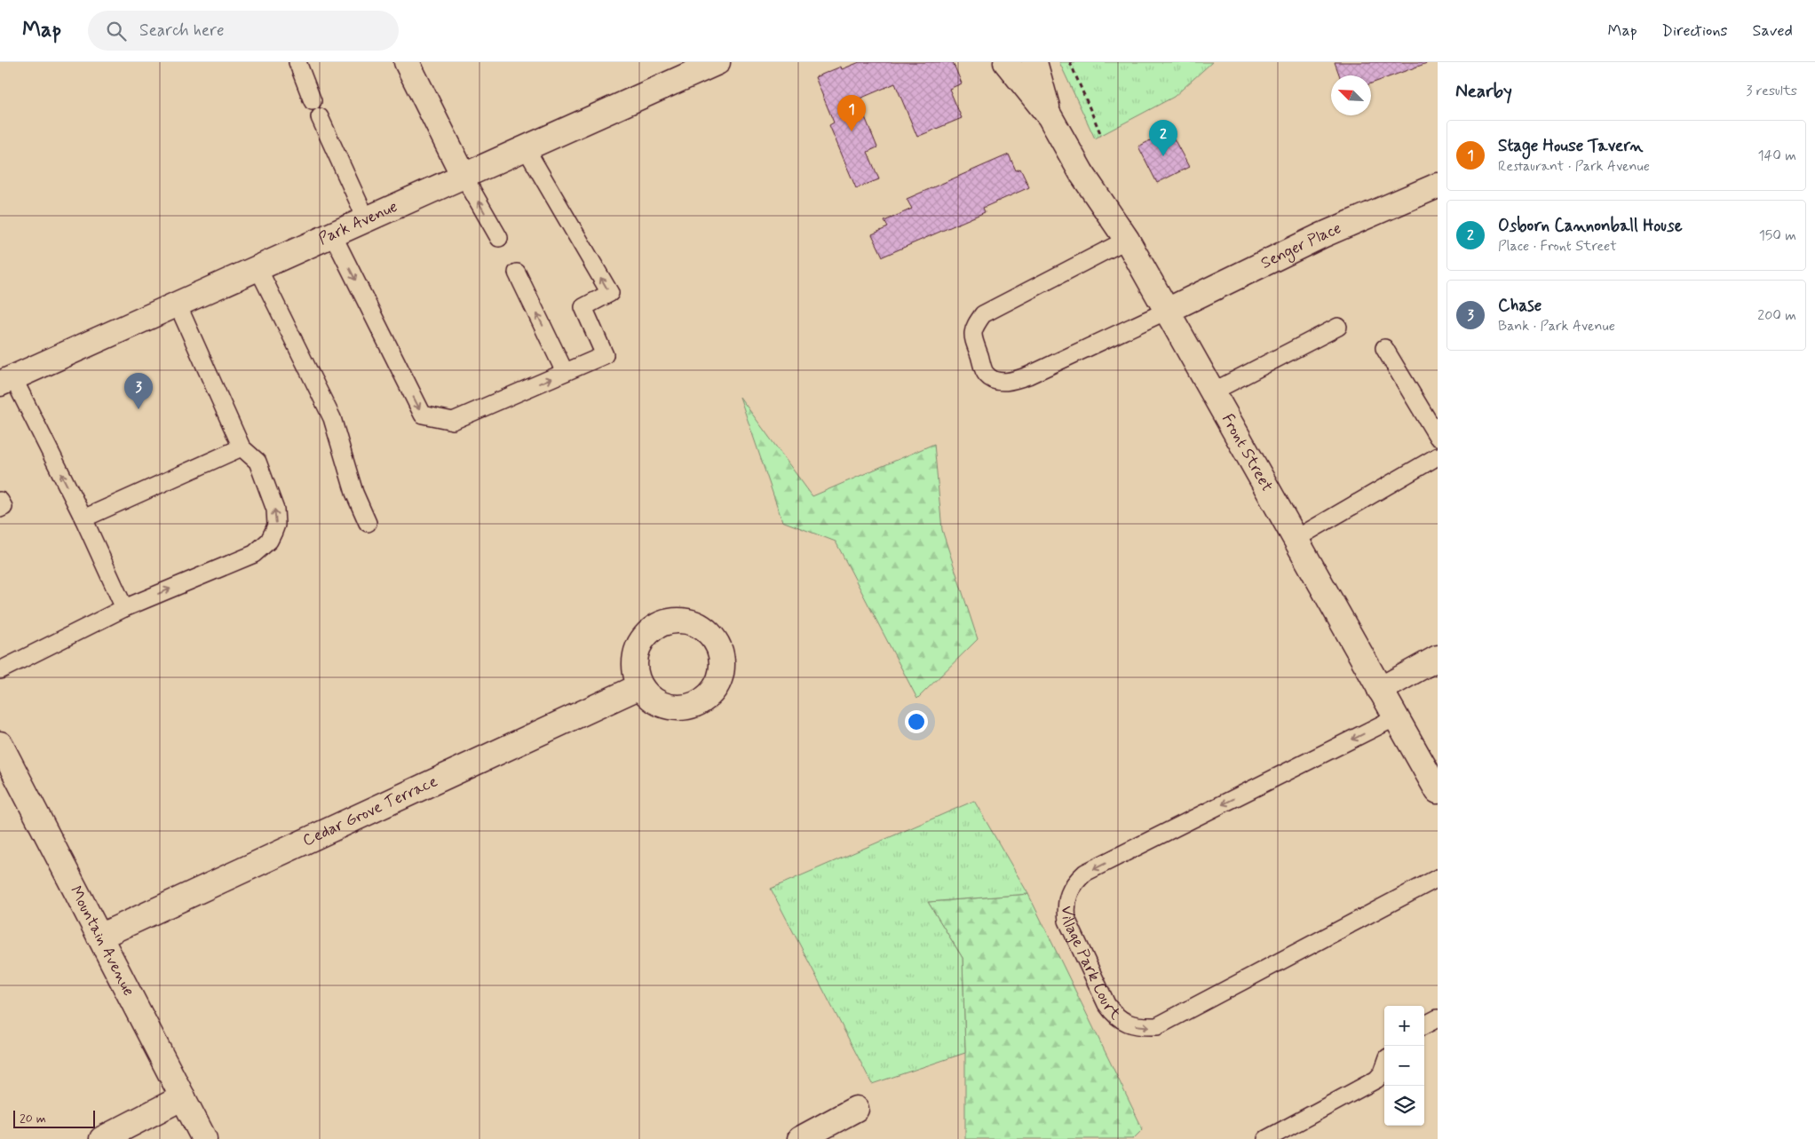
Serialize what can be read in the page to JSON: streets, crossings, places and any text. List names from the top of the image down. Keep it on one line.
{"streets":{"street":["Park Avenue","Senger Place","Front Street","Cedar Grove Terrace","Mountain Avenue"],"lane":["Village Park Court"]},"crossings":[["Senger Place","Front Street"],["Front Street","Village Park Court"],["Cedar Grove Terrace","Mountain Avenue"]],"scale_bar":"20 m","north":"top left","page":{"header":"Map","search":"Search here","nav":["Map","Directions","Saved"],"heading":["Nearby","3 results"],"pins":["1","2","3"],"list":[{"mark":"1","name":"Stage House Tavern","note":"Restaurant · Park Avenue","value":"140 m"},{"mark":"2","name":"Osborn Cannonball House","note":"Place · Front Street","value":"150 m"},{"mark":"3","name":"Chase","note":"Bank · Park Avenue","value":"200 m"}],"map_buttons":["+","−"],"scale":"20 m"}}
